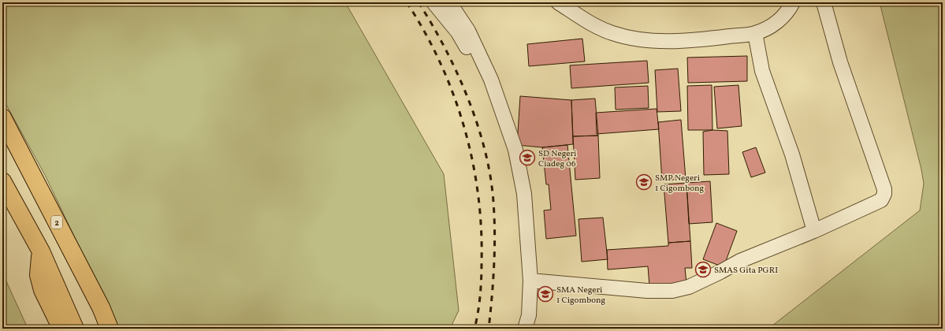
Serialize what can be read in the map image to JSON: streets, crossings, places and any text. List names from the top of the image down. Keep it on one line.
{"streets":{"highway":["2"]},"places":{"school or university":["SD Negeri Ciadeg 06","SMP Negeri 1 Cigombong","SMAS Gita PGRI","SMA Negeri 1 Cigombong"]}}
